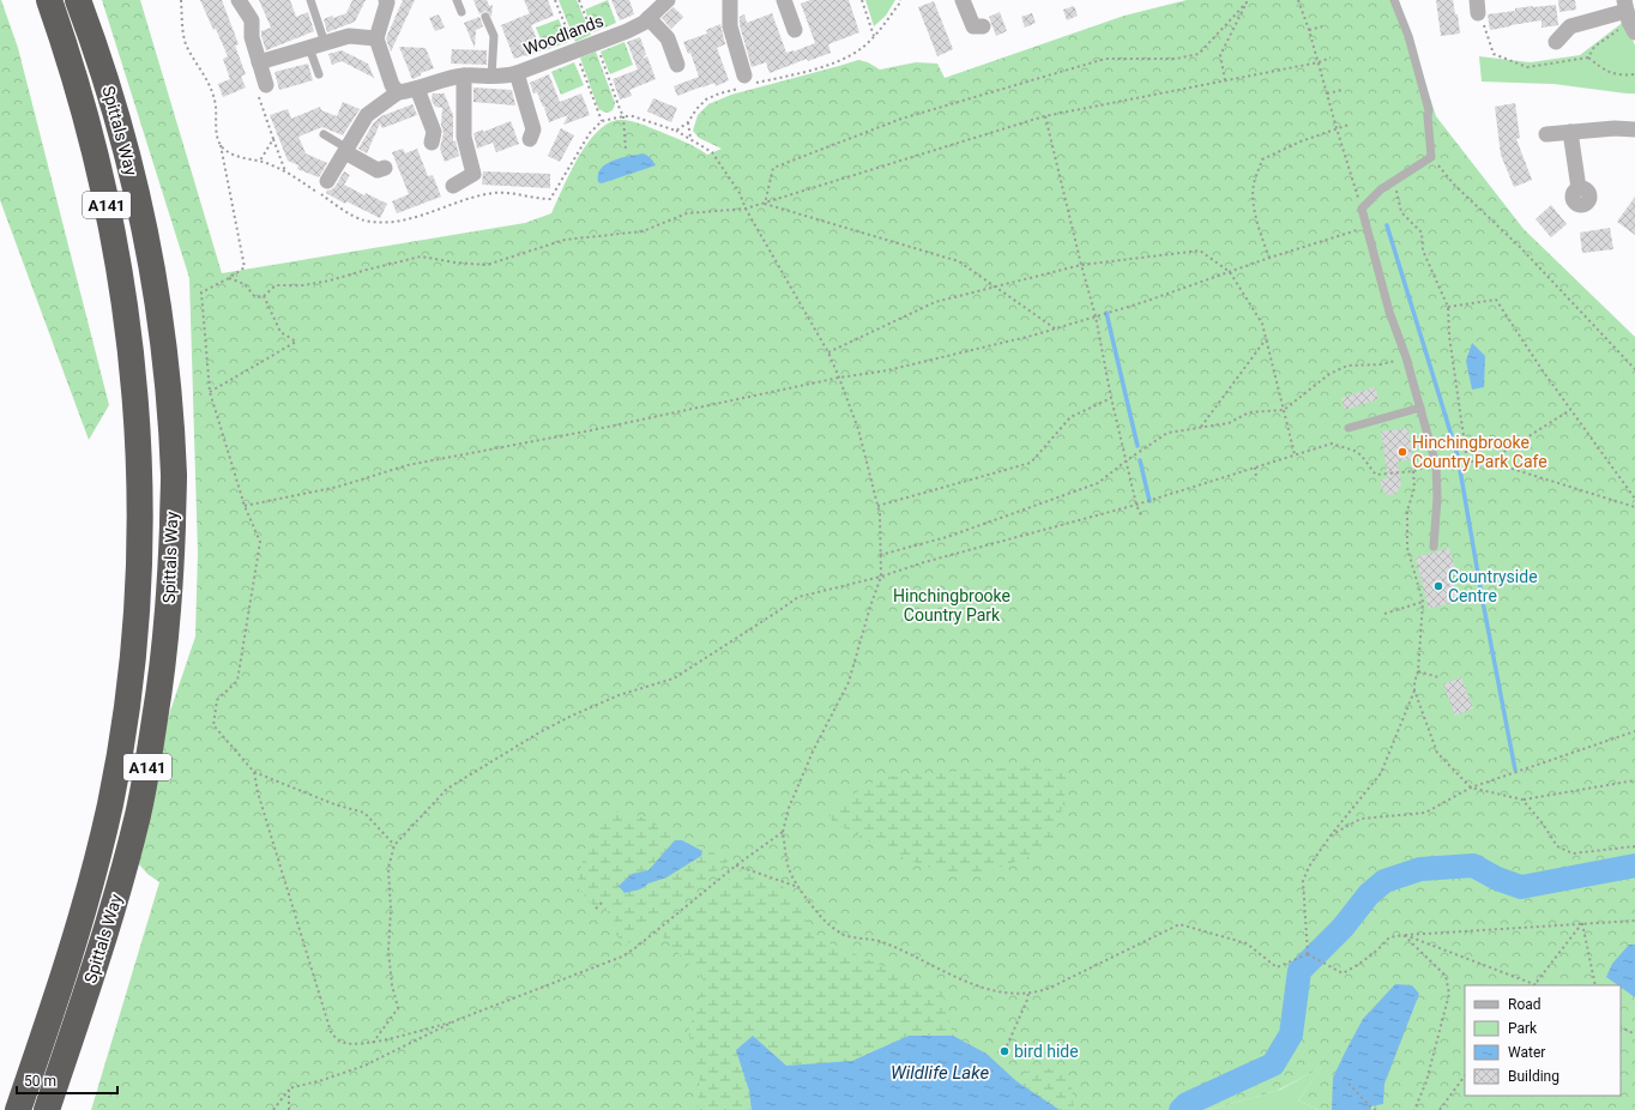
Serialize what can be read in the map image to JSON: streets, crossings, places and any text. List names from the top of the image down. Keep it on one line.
{"streets":{"highway":["Spittals Way","A141"],"street":["Woodlands"]},"water":["Wildlife Lake"],"parks":["Hinchingbrooke Country Park"],"places":["Hinchingbrooke Country Park Cafe","Countryside Centre","bird hide"],"legend":["Road","Park","Water","Building"],"scale_bar":"50 m"}
